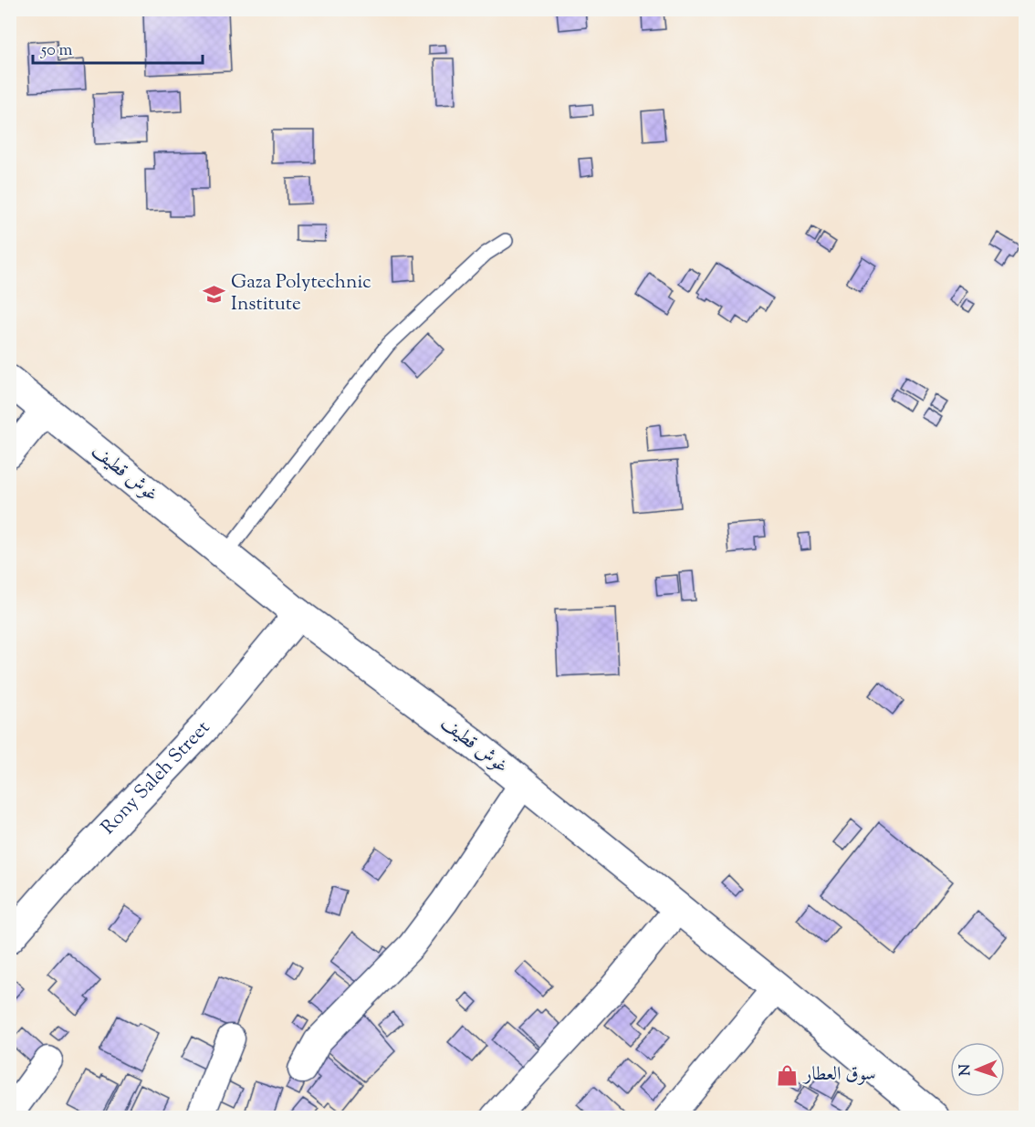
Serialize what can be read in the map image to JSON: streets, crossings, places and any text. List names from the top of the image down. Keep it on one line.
{"streets":{"main road":["غوش قطيف","Rony Saleh Street"]},"crossings":[["غوش قطيف","Rony Saleh Street"]],"places":{"school or university":["Gaza Polytechnic Institute"],"shop":["سوق العطار"]},"scale_bar":"50 m","north":"left"}
